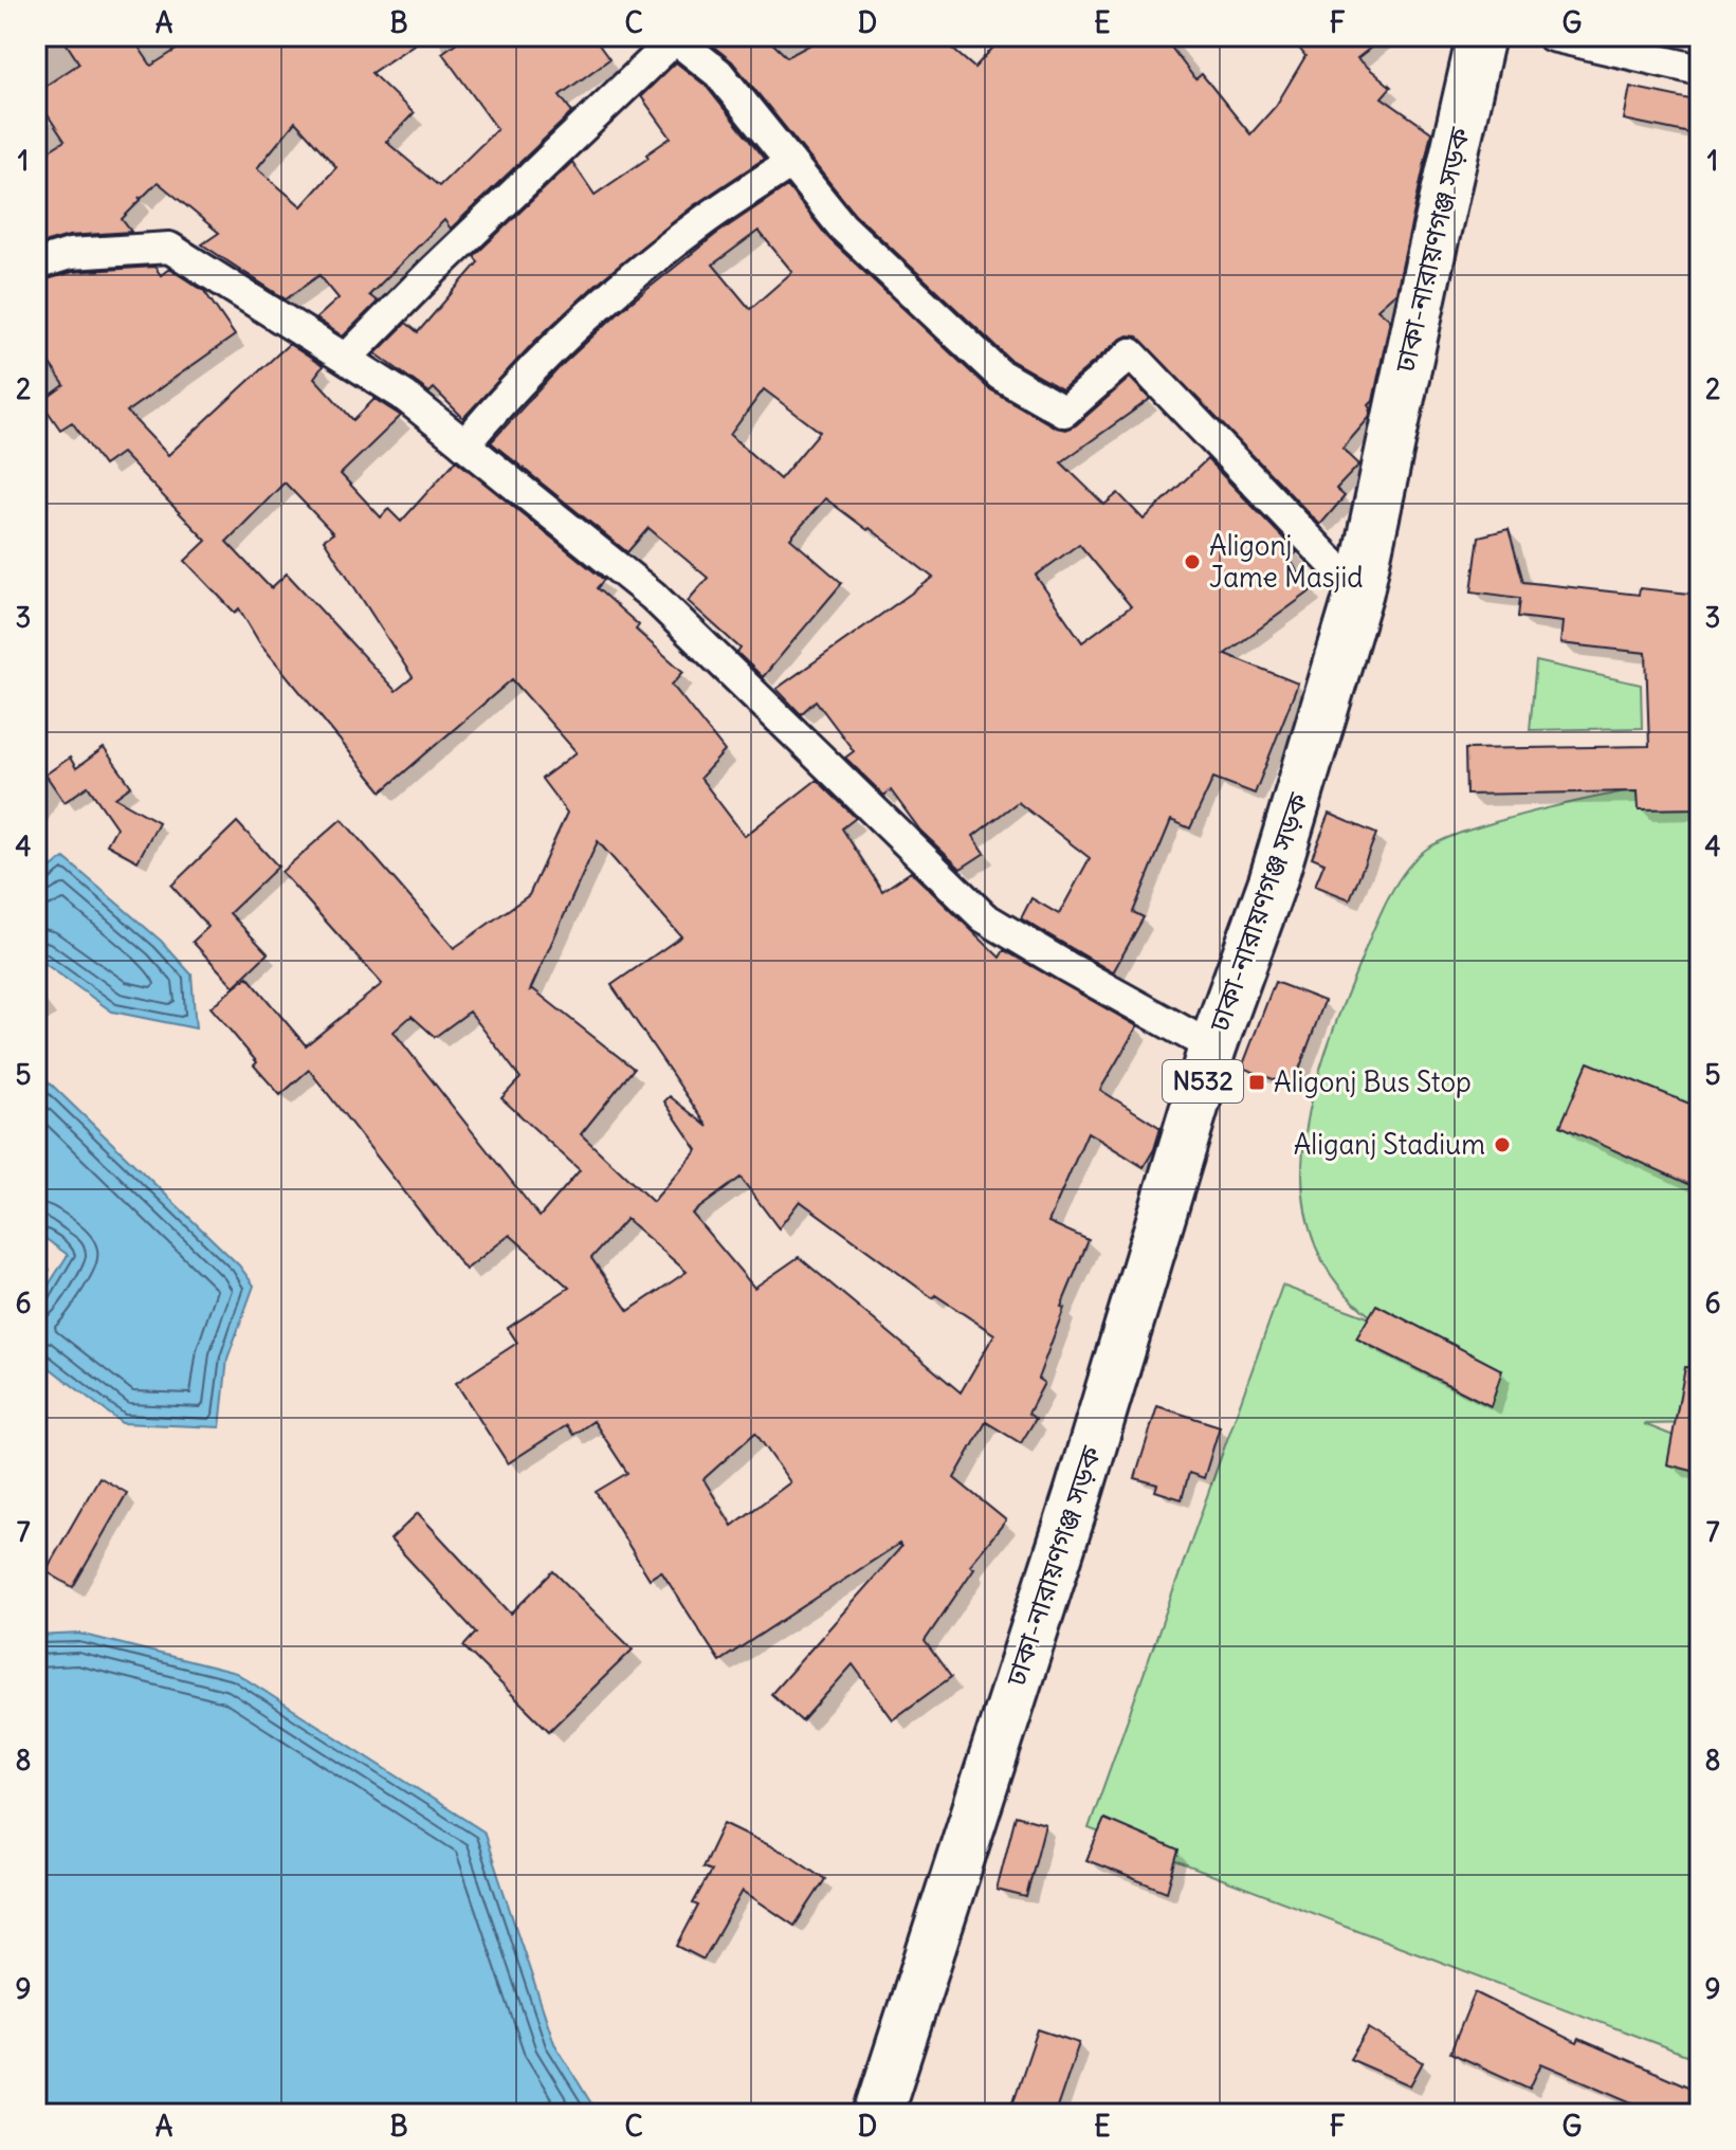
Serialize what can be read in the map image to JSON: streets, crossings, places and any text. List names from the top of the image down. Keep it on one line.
{"streets":{"highway":["ঢাকা-নারায়ণগঞ্জ সড়ক","N532"]},"places":{"other":["Aligonj Jame Masjid","Aliganj Stadium"],"transit":["Aligonj Bus Stop"]},"grid":{"columns":["A","B","C","D","E","F","G"],"rows":["1","2","3","4","5","6","7","8","9"]}}
